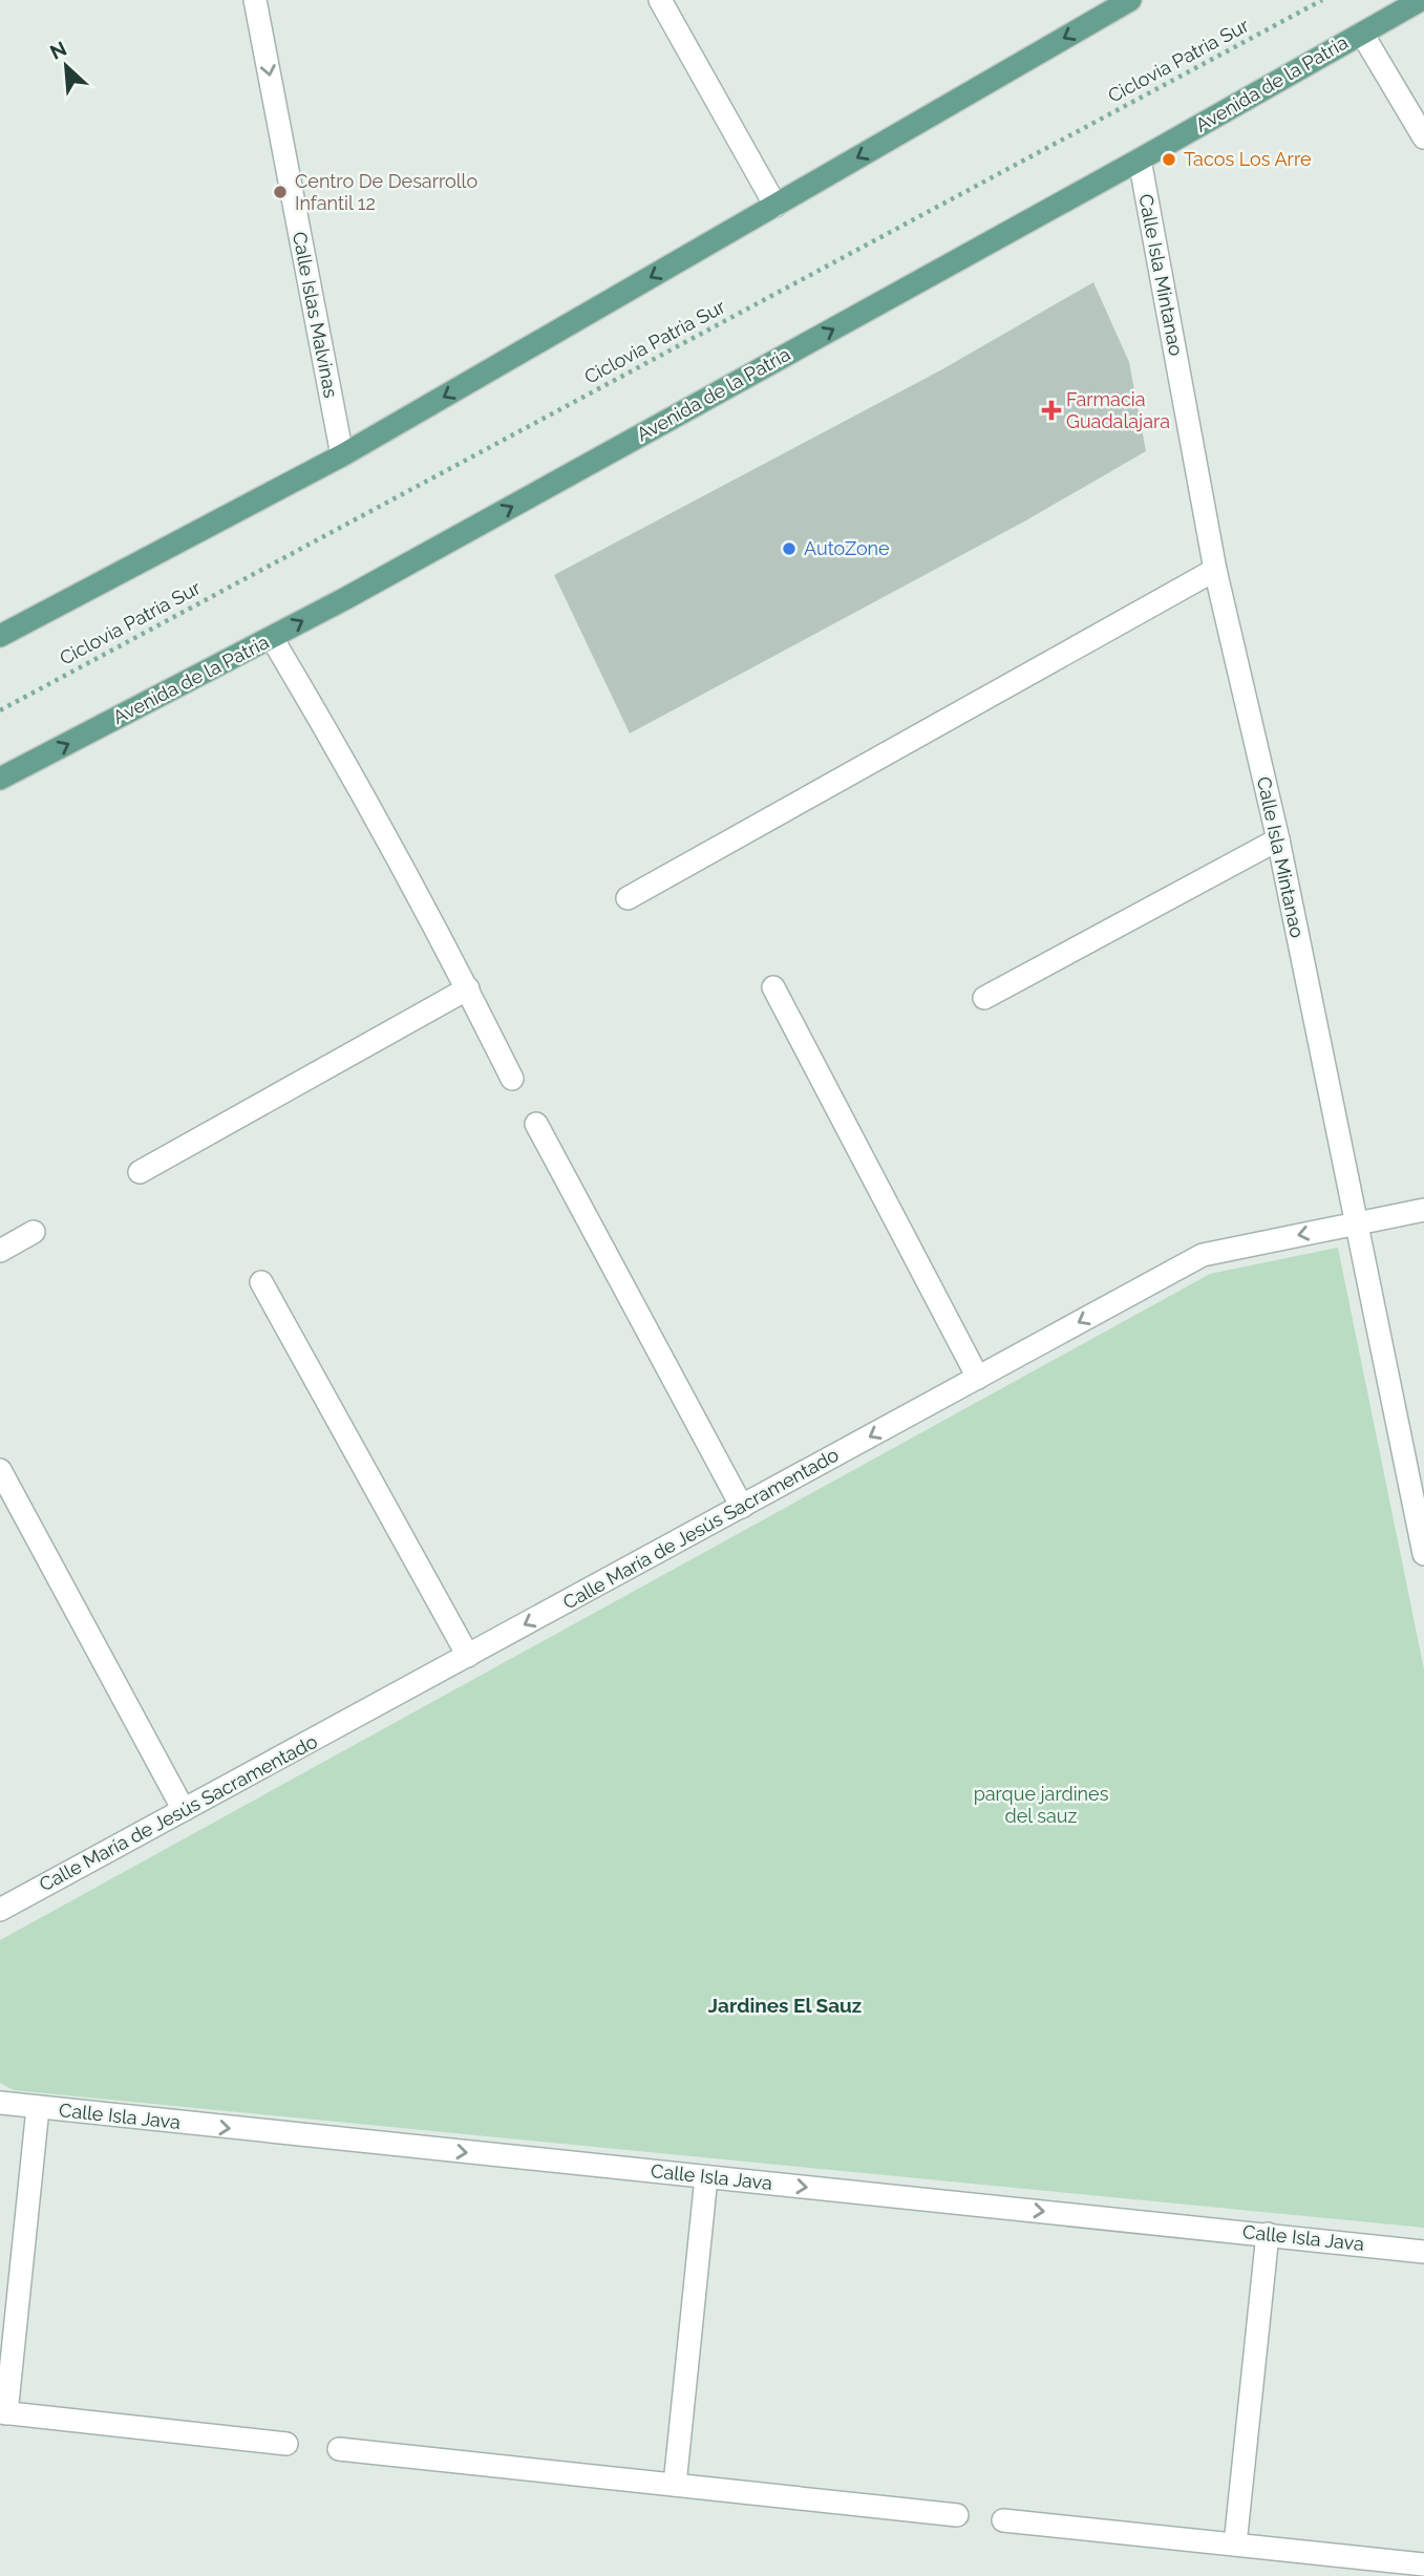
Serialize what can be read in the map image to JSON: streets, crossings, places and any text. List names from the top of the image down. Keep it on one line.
{"streets":{"main road":["Avenida de la Patria"],"street":["Calle Isla Mintanao","Calle Islas Malvinas","Calle María de Jesús Sacramentado","Calle Isla Java"],"path":["Ciclovia Patria Sur"]},"crossings":[["Avenida de la Patria","Calle Isla Mintanao"],["Calle Isla Mintanao","Calle María de Jesús Sacramentado"]],"one_way":["Calle Islas Malvinas","Calle María de Jesús Sacramentado","Calle Isla Java"],"districts":["Jardines El Sauz"],"parks":["parque jardines del sauz"],"places":{"other":["Tacos Los Arre","Centro De Desarrollo Infantil 12","AutoZone"],"health":["Farmacia Guadalajara"]},"north":"top left"}
